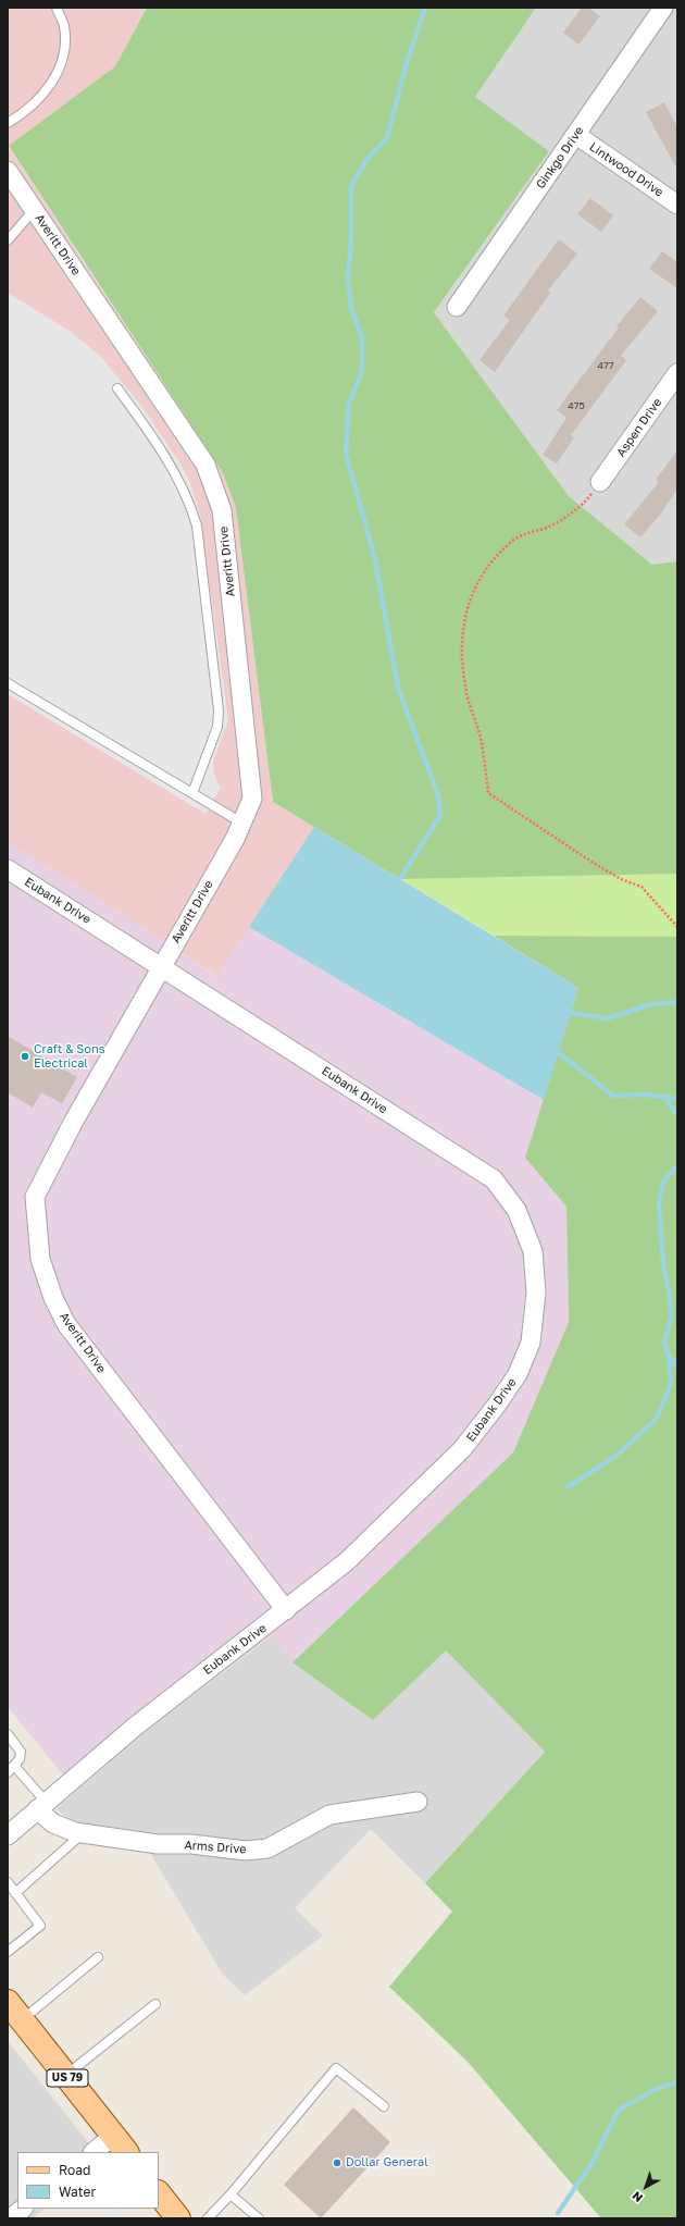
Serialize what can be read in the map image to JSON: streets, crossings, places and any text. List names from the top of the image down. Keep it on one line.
{"streets":{"main road":["US 79"],"street":["Ginkgo Drive","Lintwood Drive","Averitt Drive","Aspen Drive","Eubank Drive","Arms Drive"]},"crossings":[["Ginkgo Drive","Lintwood Drive"],["Averitt Drive","Eubank Drive"],["Eubank Drive","Arms Drive"]],"places":["Craft & Sons Electrical","Dollar General"],"house_numbers":["477","475"],"legend":["Road","Water"],"north":"bottom left"}
